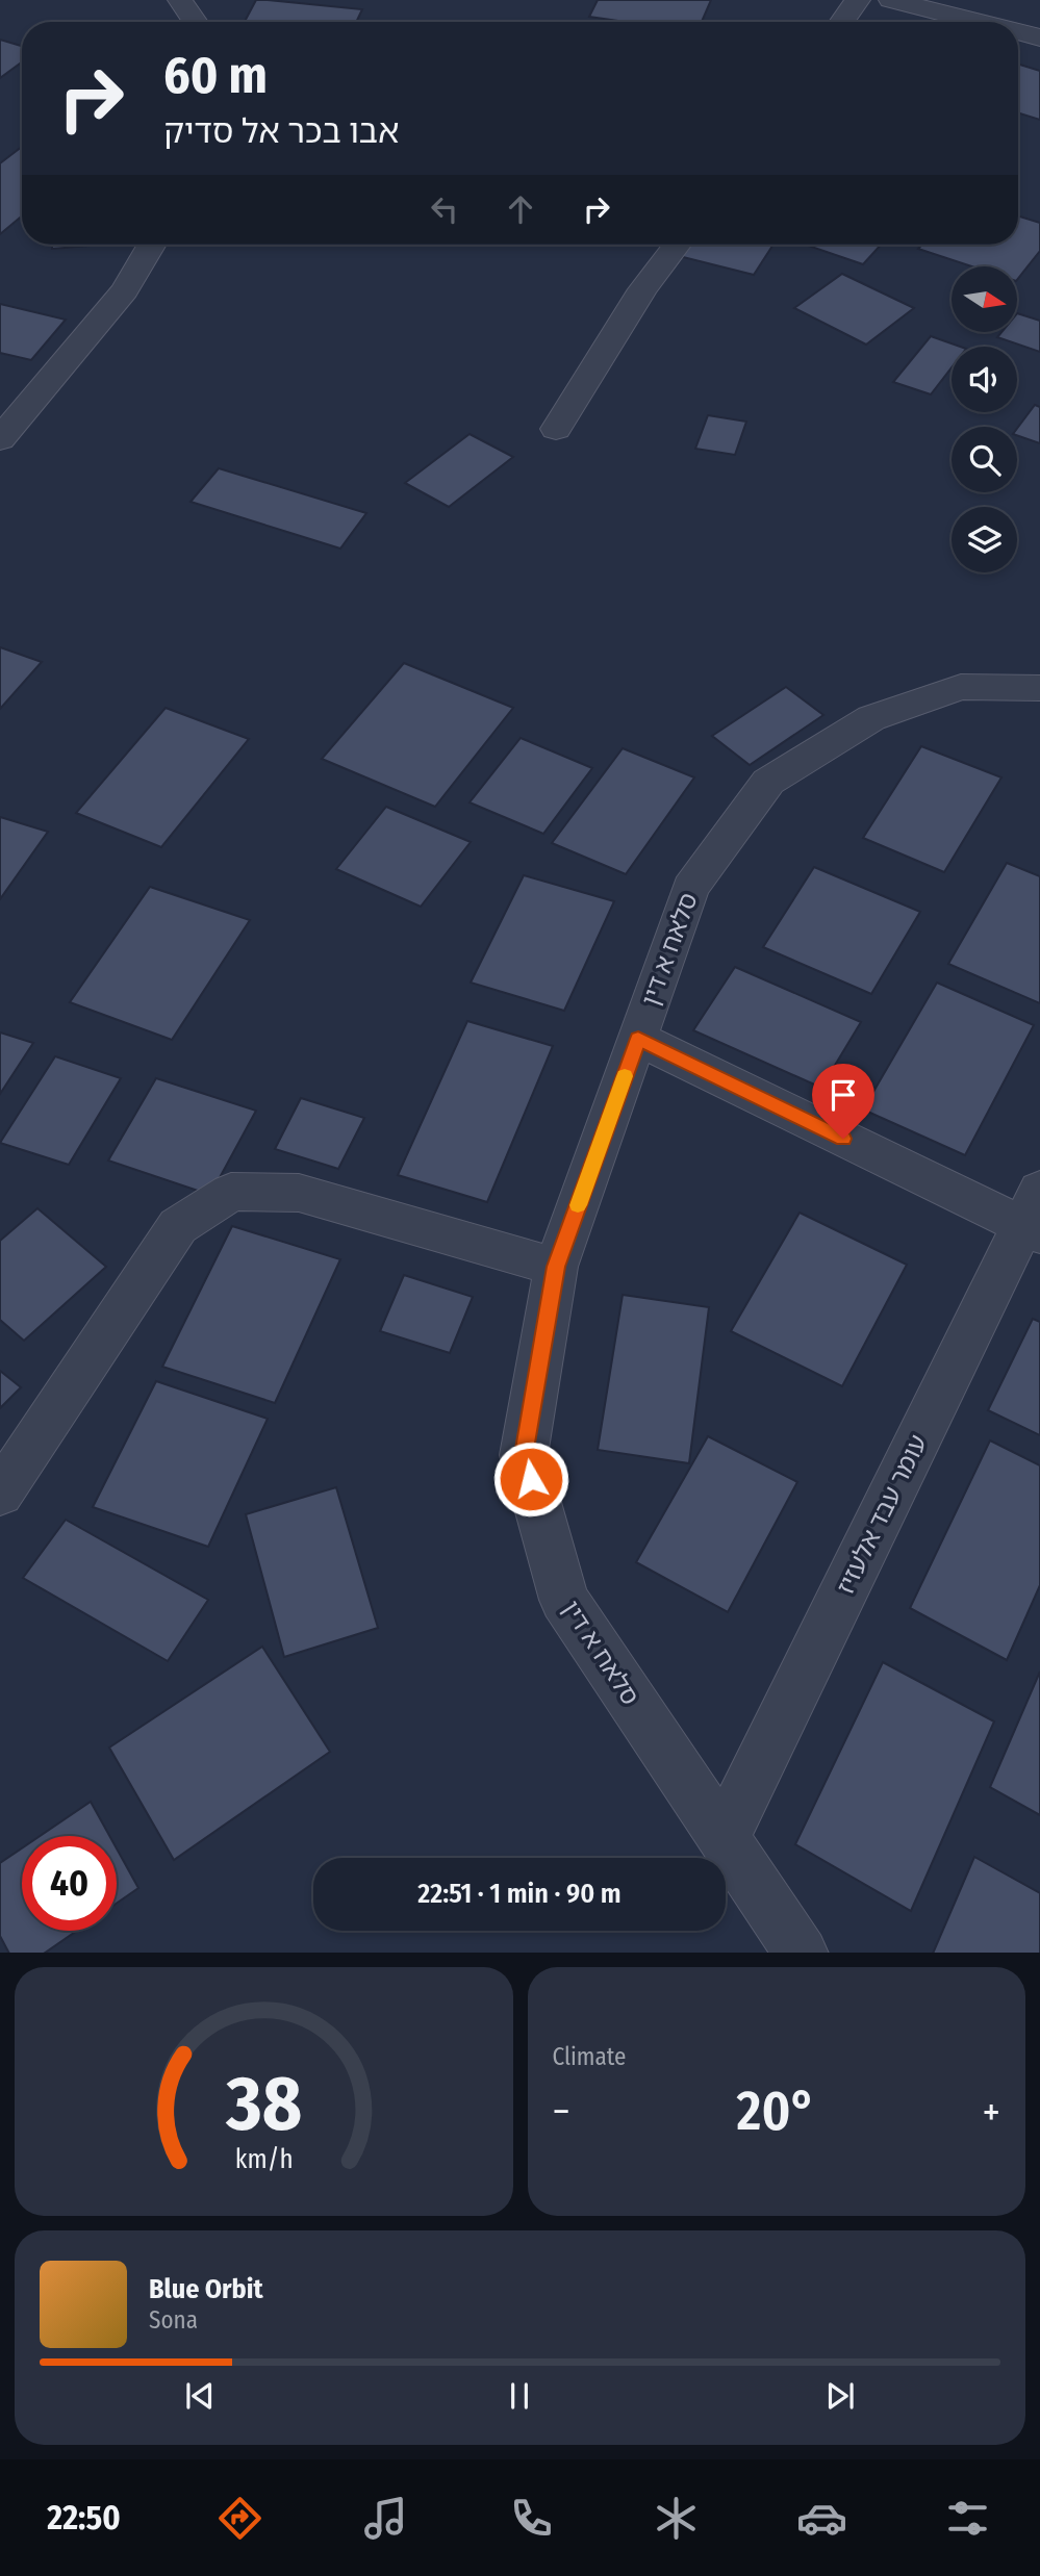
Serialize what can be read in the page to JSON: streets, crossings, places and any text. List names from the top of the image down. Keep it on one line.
{"streets":{"street":["סלאח א דין","עומר עבד אלעזיז"]},"crossings":[["סלאח א דין","עומר עבד אלעזיז"]],"north":"right","page":{"turn":["60 m","אבו בכר אל סדיק"],"limit":"40","trip":"22:51 · 1 min · 90 m","tile":"Climate","heat":["−","20°","+"],"song":["Blue Orbit","Sona"],"tabs":"22:50","gauge":["38","km/h"]}}
